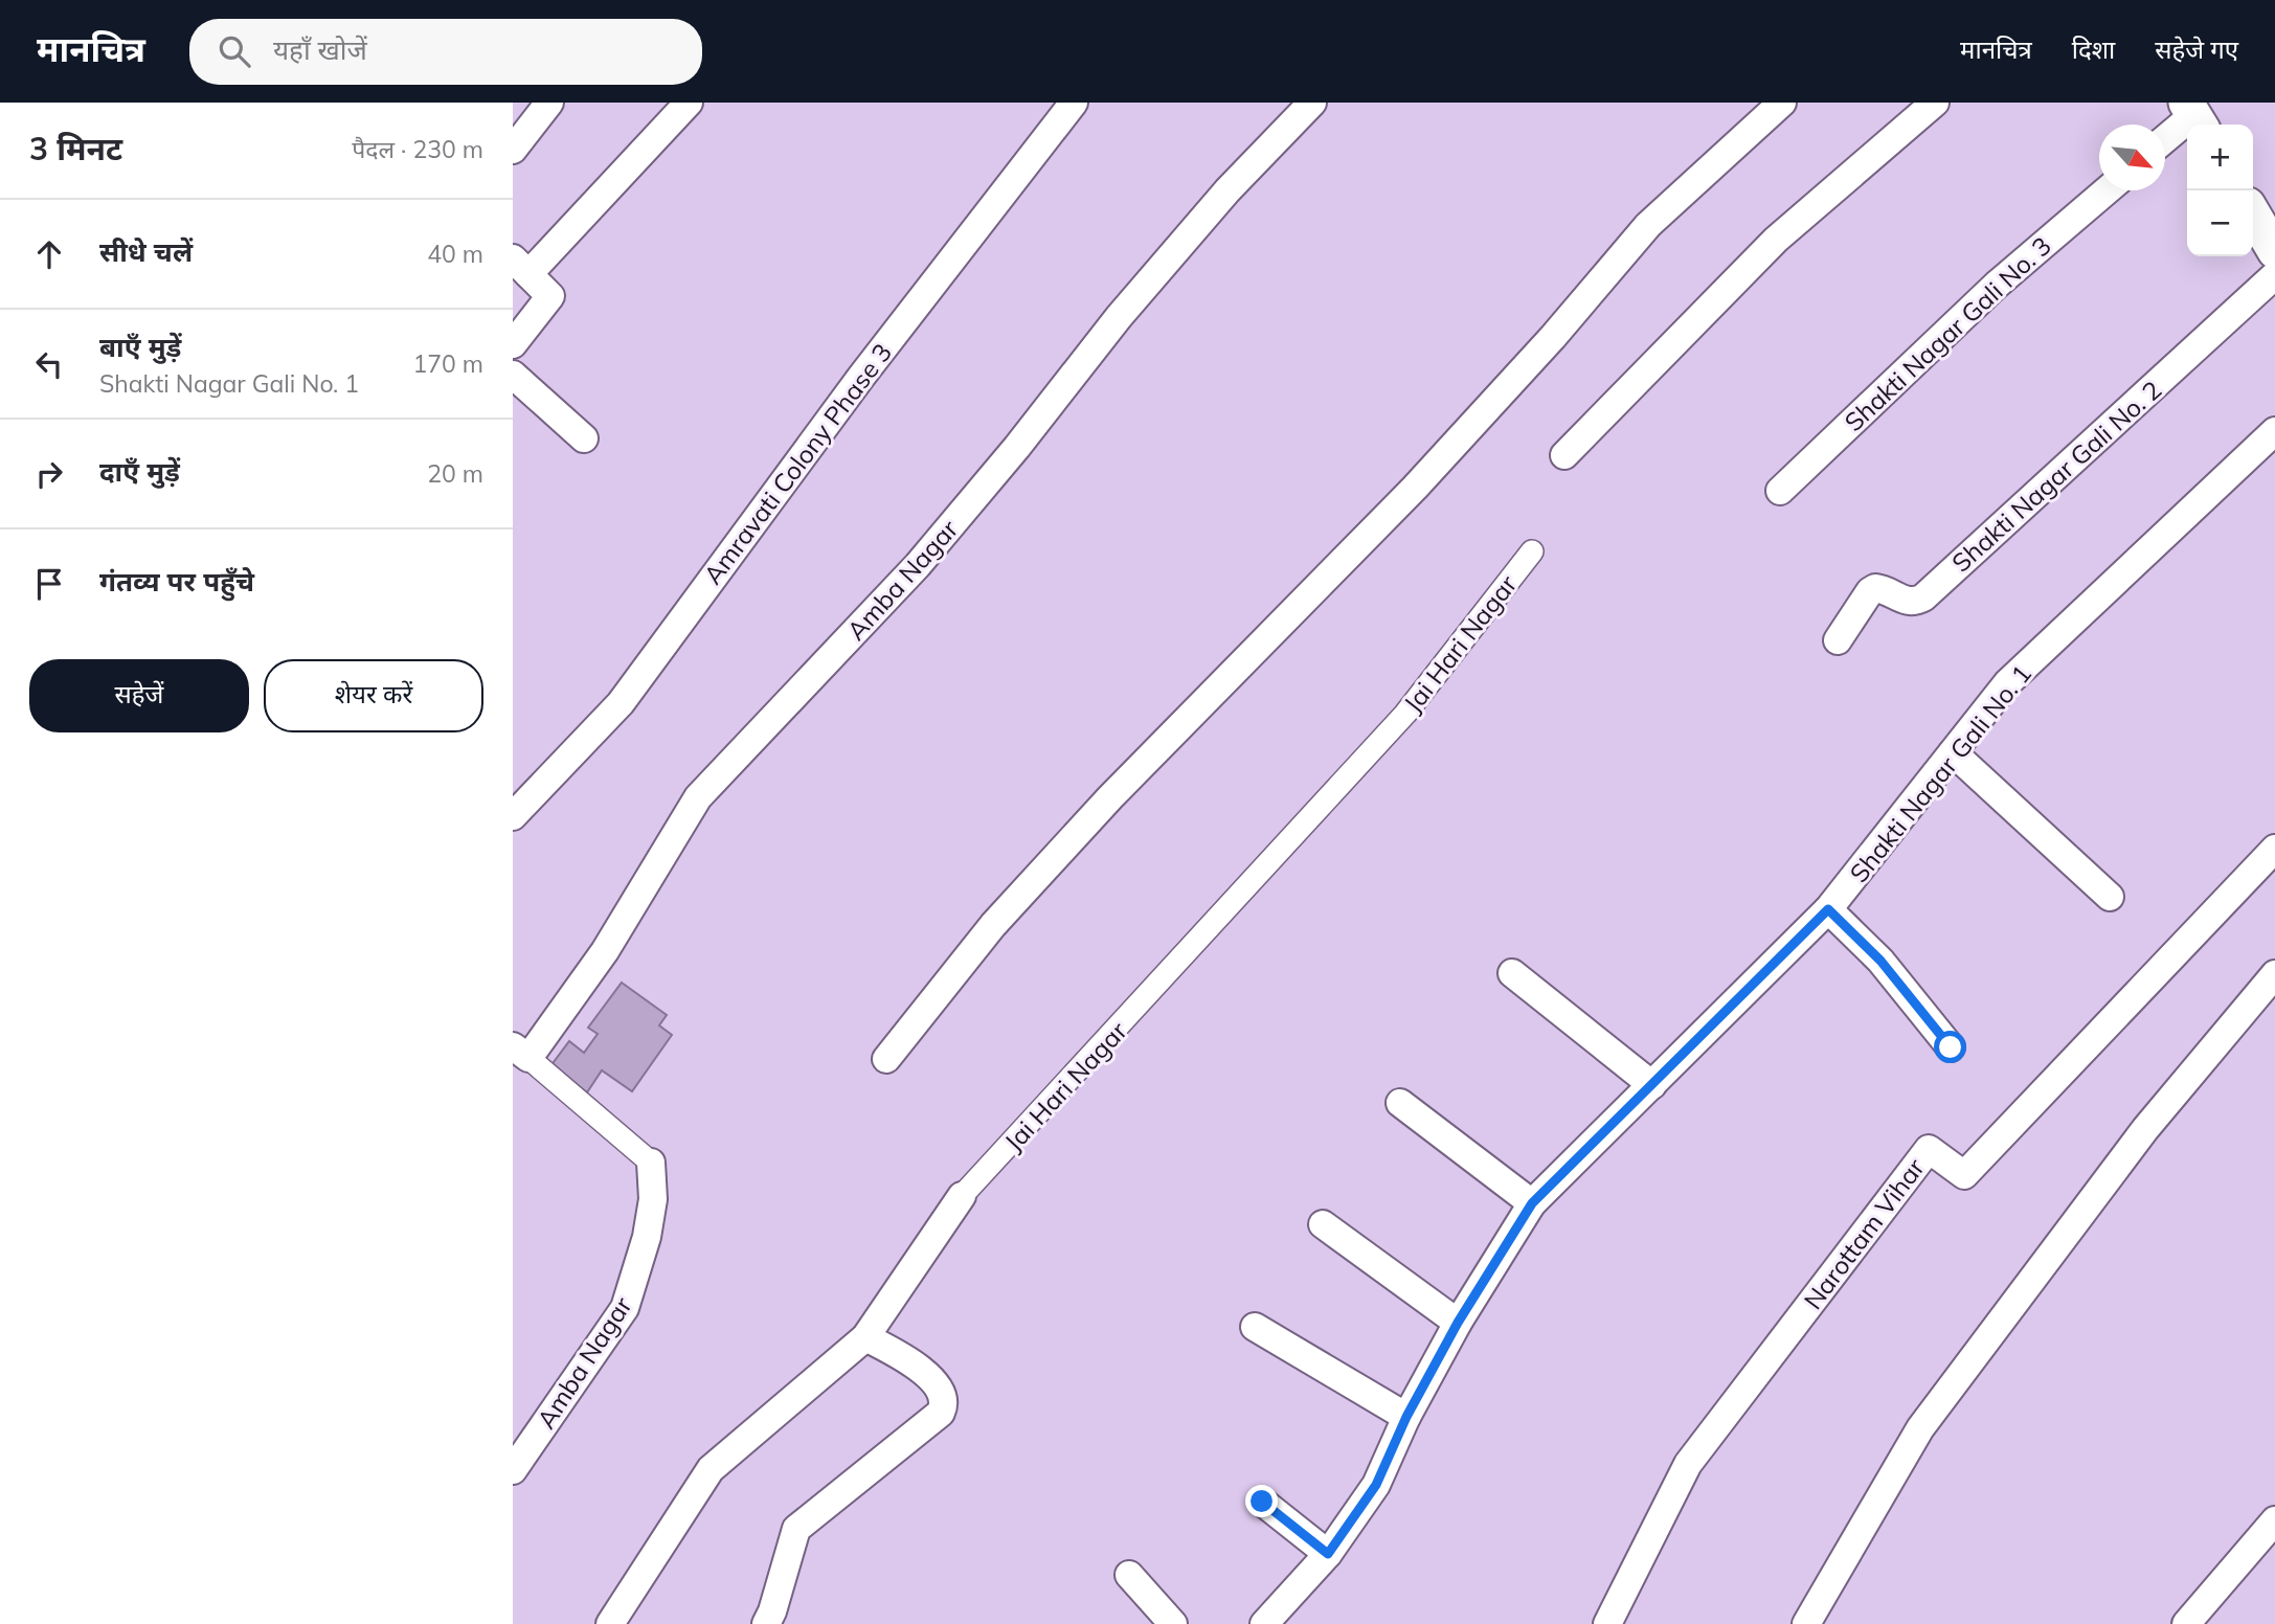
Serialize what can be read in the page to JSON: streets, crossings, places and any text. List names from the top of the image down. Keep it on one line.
{"streets":{"street":["Shakti Nagar Gali No. 3","Amravati Colony Phase 3","Shakti Nagar Gali No. 2","Amba Nagar","Jai Hari Nagar","Shakti Nagar Gali No. 1","Narottam Vihar"]},"north":"bottom right","page":{"header":"मानचित्र","search":"यहाँ खोजें","nav":["मानचित्र","दिशा","सहेजे गए"],"heading":["3 मिनट","पैदल · 230 m"],"map_buttons":["+","−"],"list":[["सीधे चलें","40 m"],["बाएँ मुड़ें","Shakti Nagar Gali No. 1","170 m"],["दाएँ मुड़ें","20 m"],"गंतव्य पर पहुँचे"],"buttons":["सहेजें","शेयर करें"]}}
